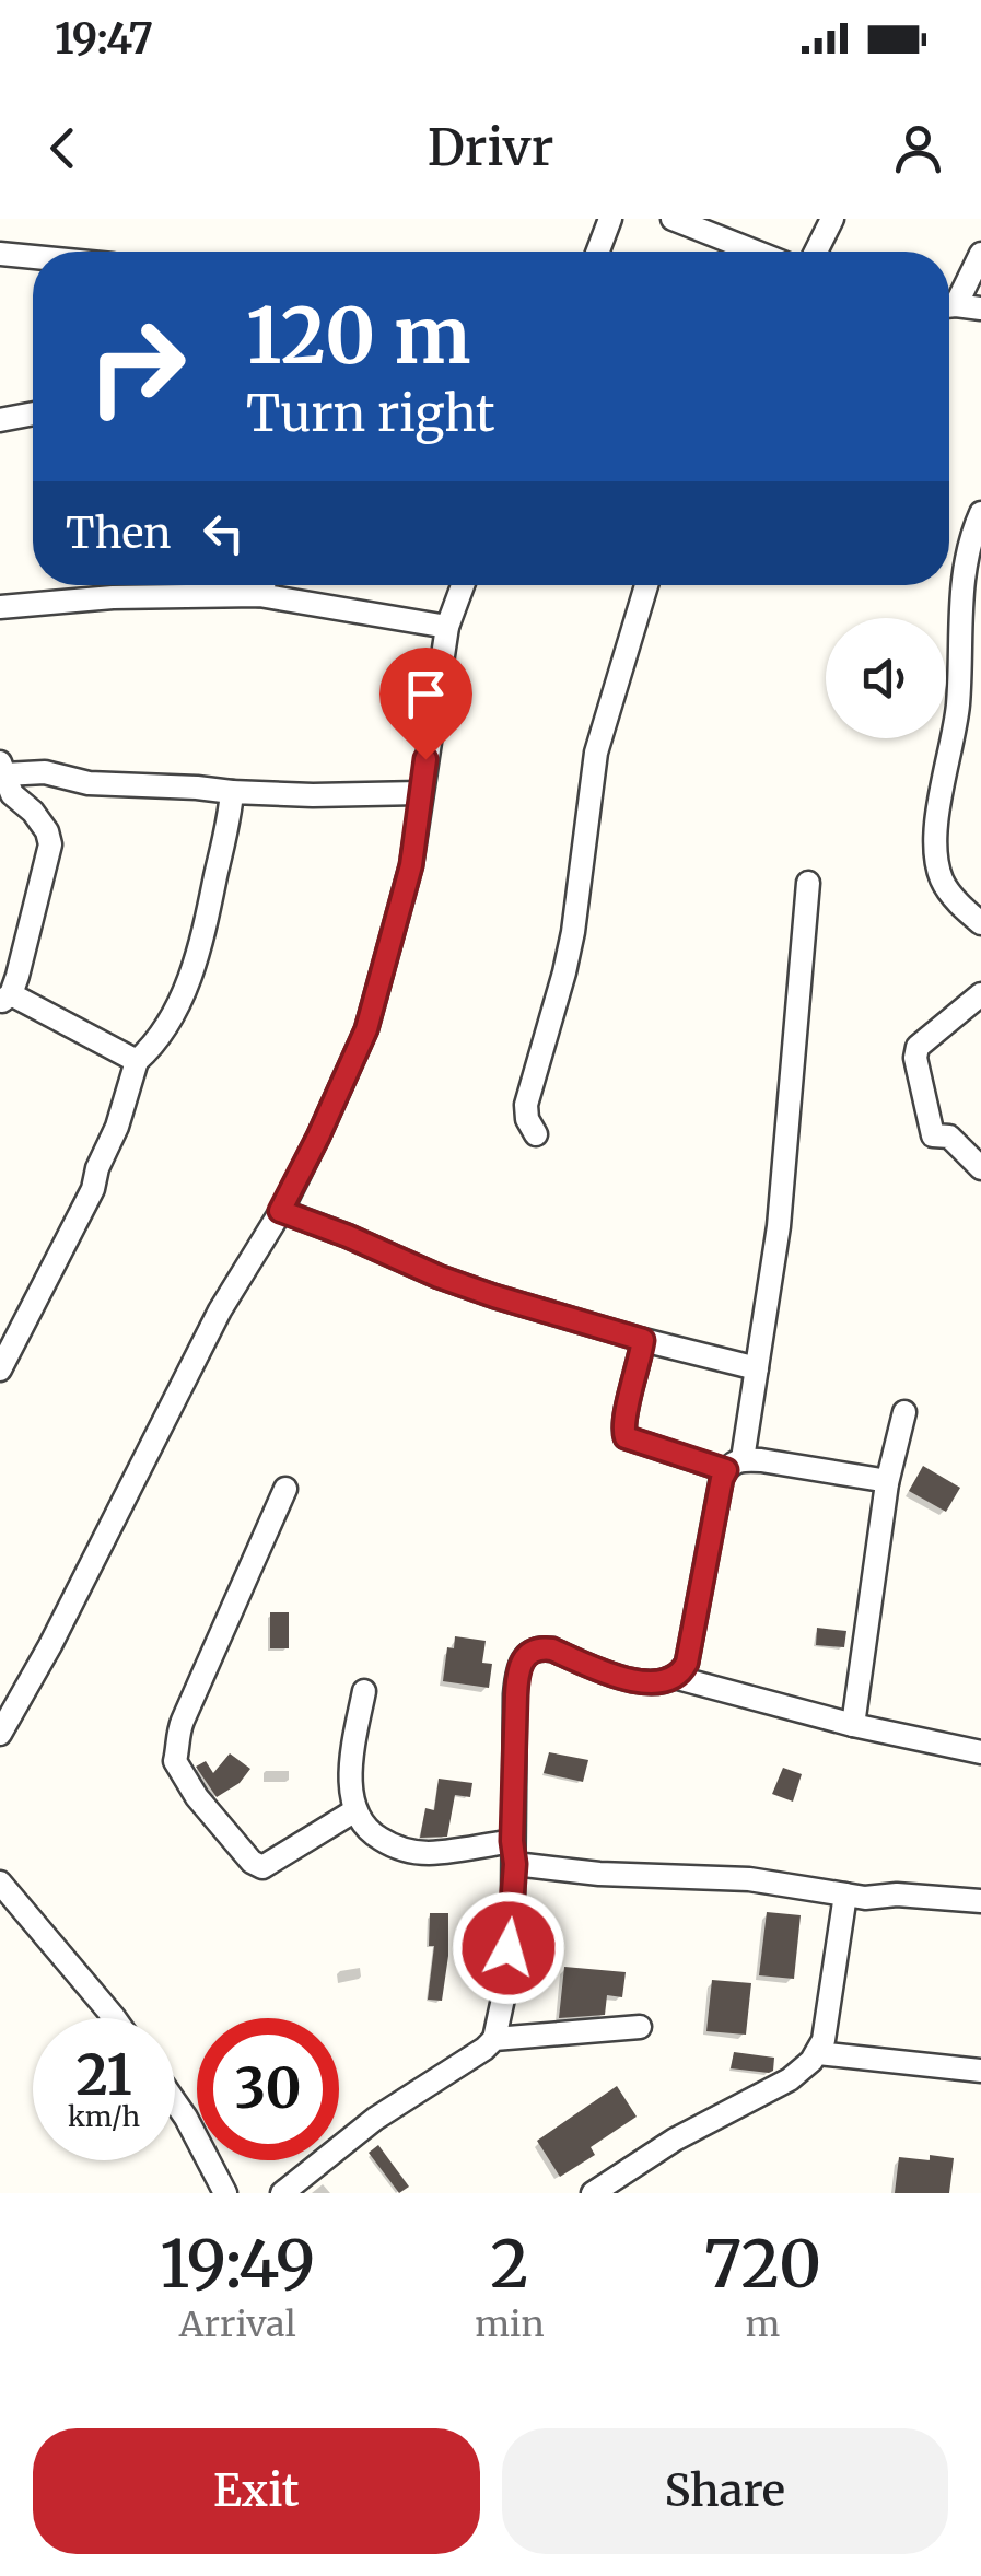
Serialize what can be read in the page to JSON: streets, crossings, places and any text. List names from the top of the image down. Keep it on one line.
{"page":{"status":"19:47","header":"Drivr","turn":["120 m","Turn right"],"then":"Then","speed":"21 km/h","limit":"30","eta":["19:49","Arrival","2","min","720","m"],"buttons":["Exit","Share"]}}
